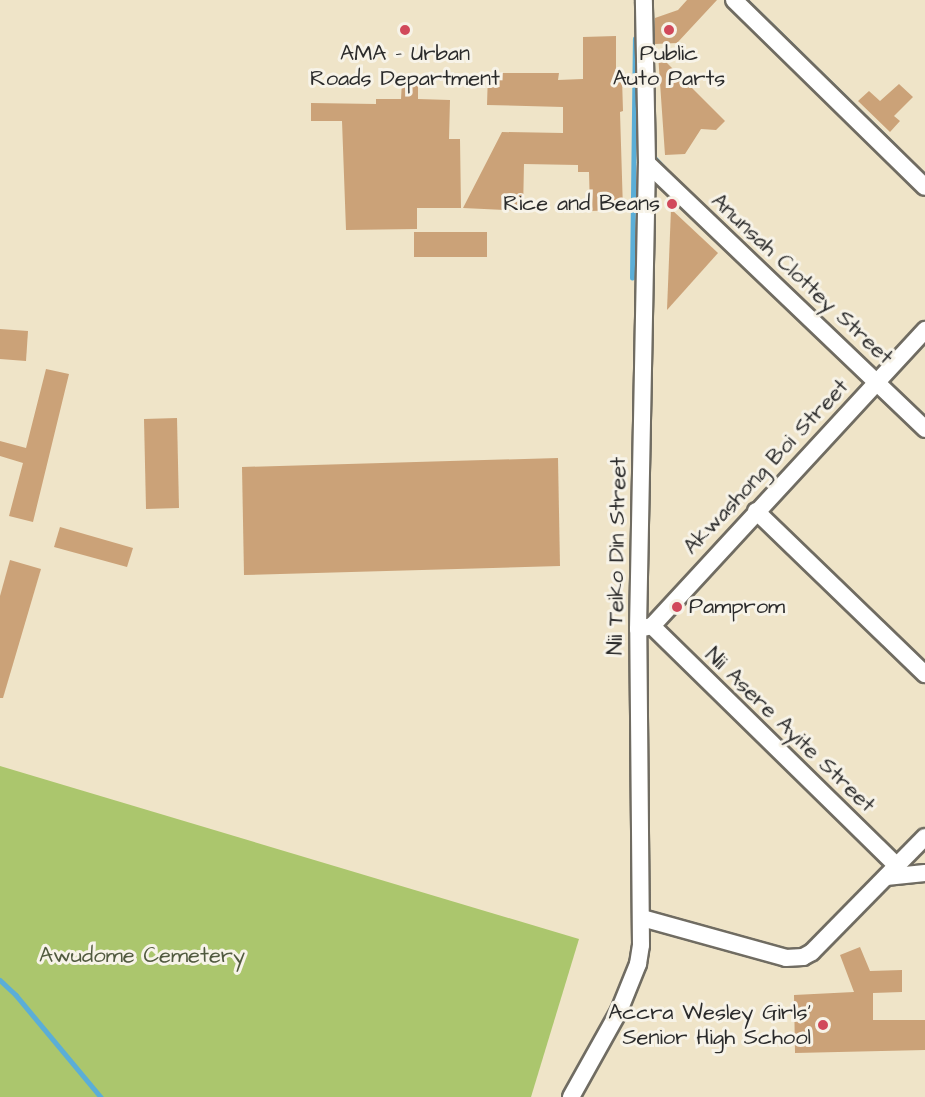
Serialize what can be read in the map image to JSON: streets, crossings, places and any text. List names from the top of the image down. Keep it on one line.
{"streets":{"street":["Anunsah Clottey Street","Akwashong Boi Street","Nii Teiko Din Street","Nii Asere Ayite Street"]},"crossings":[["Anunsah Clottey Street","Akwashong Boi Street"],["Anunsah Clottey Street","Nii Teiko Din Street"],["Akwashong Boi Street","Nii Teiko Din Street"],["Akwashong Boi Street","Nii Asere Ayite Street"],["Nii Teiko Din Street","Nii Asere Ayite Street"]],"parks":["Awudome Cemetery"],"places":["AMA - Urban Roads Department","Public Auto Parts","Rice and Beans","Pamprom","Accra Wesley Girls' Senior High School"]}
